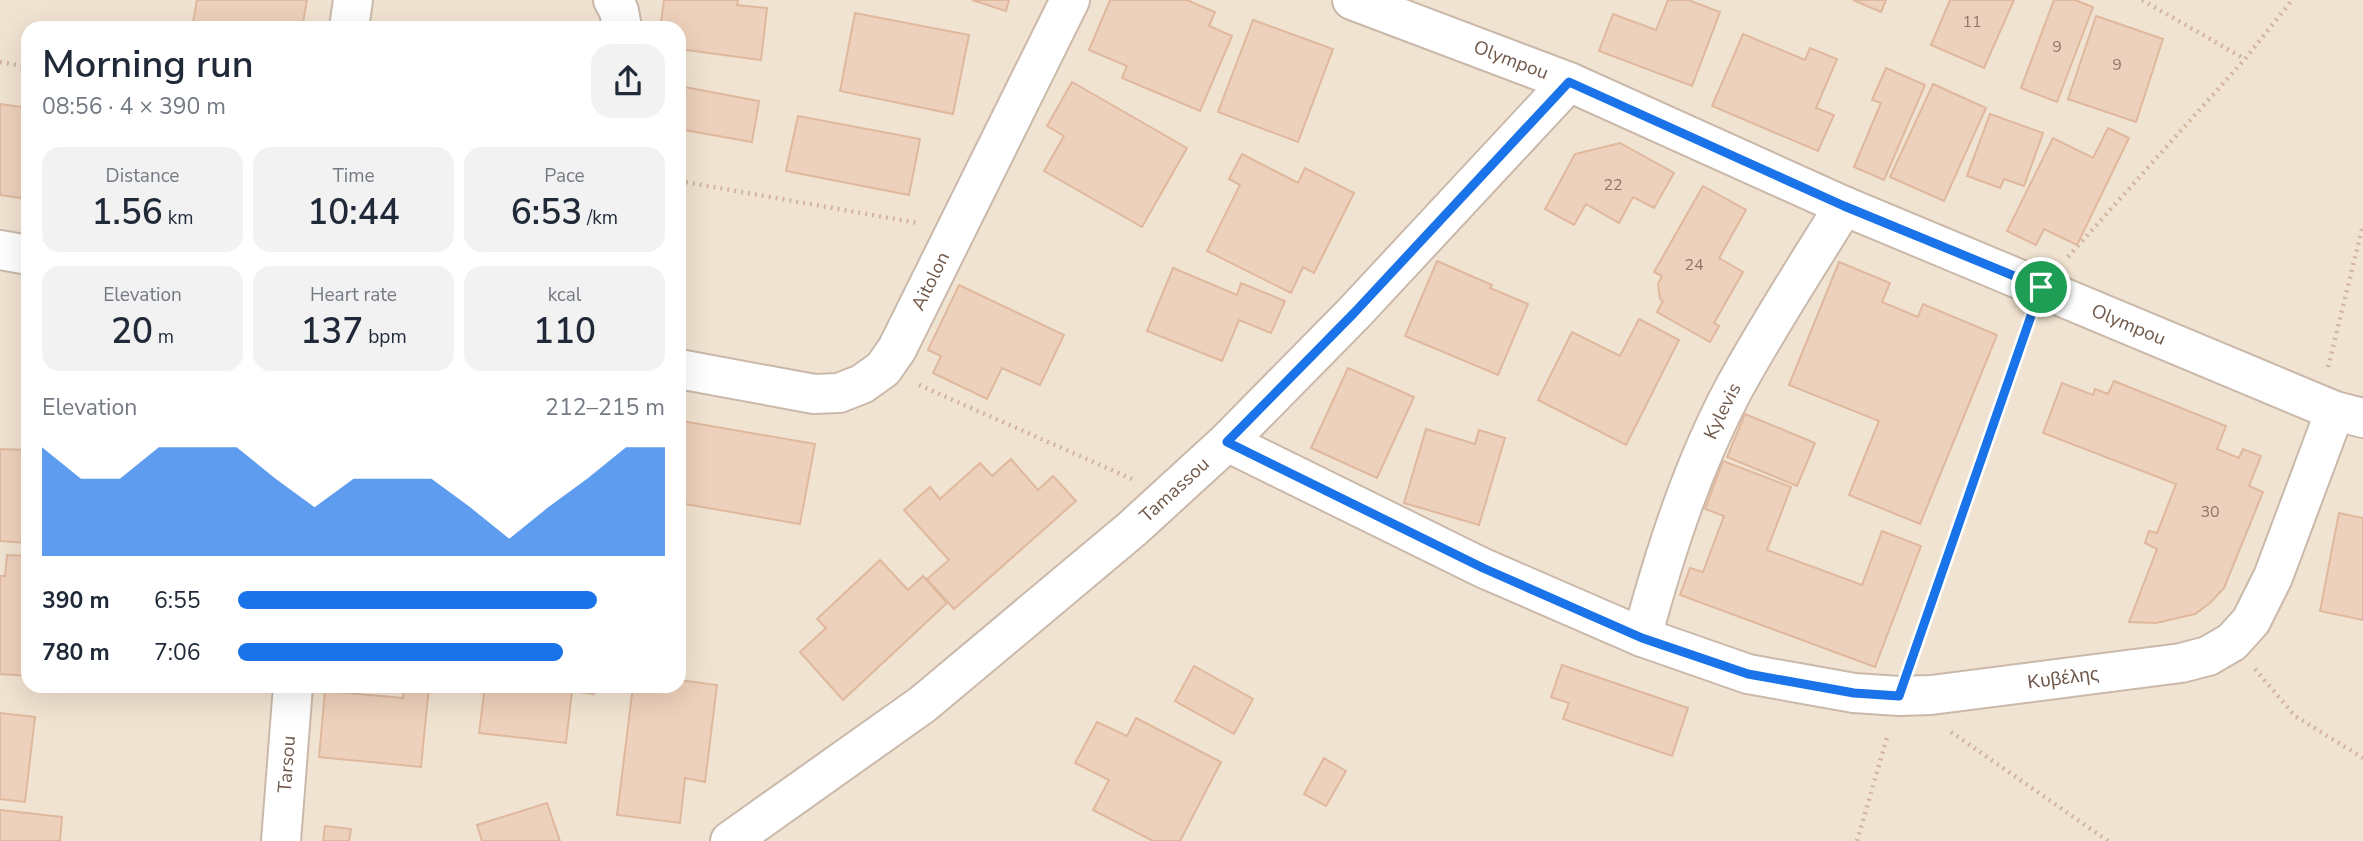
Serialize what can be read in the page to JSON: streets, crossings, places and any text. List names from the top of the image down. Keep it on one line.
{"streets":{"street":["Olympou","Aitolon","Kylevis","Tamassou","Κυβέλης","Tarsou"]},"crossings":[["Olympou","Kylevis"],["Olympou","Tamassou"],["Olympou","Κυβέλης"],["Kylevis","Κυβέλης"],["Tamassou","Κυβέλης"]],"house_numbers":["11","9","9","22","24","30"],"page":{"heading":["Morning run","08:56 · 4 × 390 m"],"stats":[["Distance","1.56 km"],["Time","10:44"],["Pace","6:53 /km"],["Elevation","20 m"],["Heart rate","137 bpm"],["kcal","110"]],"chart":["Elevation","212–215 m"],"list":[{"name":"390 m","note":"6:55"},{"name":"780 m","note":"7:06"}]}}
